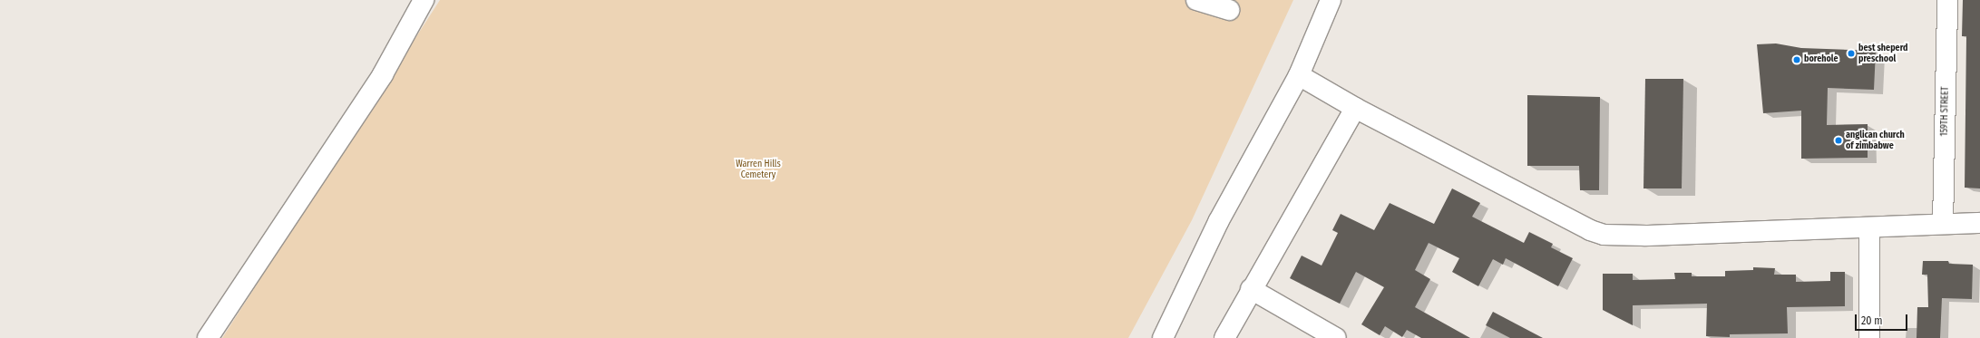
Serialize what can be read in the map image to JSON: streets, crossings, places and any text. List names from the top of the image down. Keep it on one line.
{"streets":{"street":["159TH STREET"]},"parks":["Warren Hills Cemetery"],"places":["best sheperd preschool","borehole","anglican church of zimbabwe"],"scale_bar":"20 m"}
